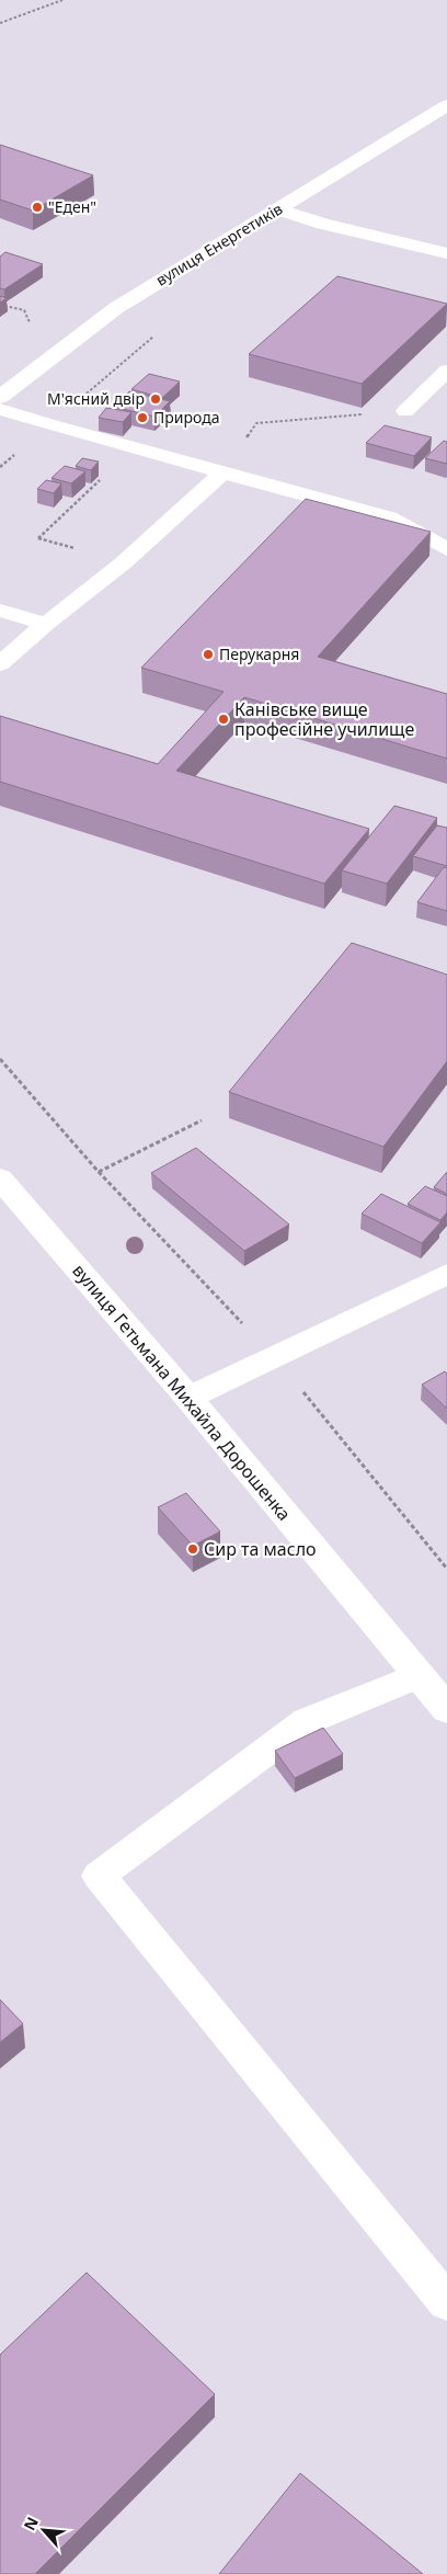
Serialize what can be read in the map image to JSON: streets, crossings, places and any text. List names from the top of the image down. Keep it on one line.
{"streets":{"main road":["вулиця Енергетиків","вулиця Гетьмана Михайла Дорошенка"]},"places":["\"Еден\"","М'ясний двір","Природа","Перукарня","Канівське вище професійне училище","Сир та масло"],"north":"top left"}
